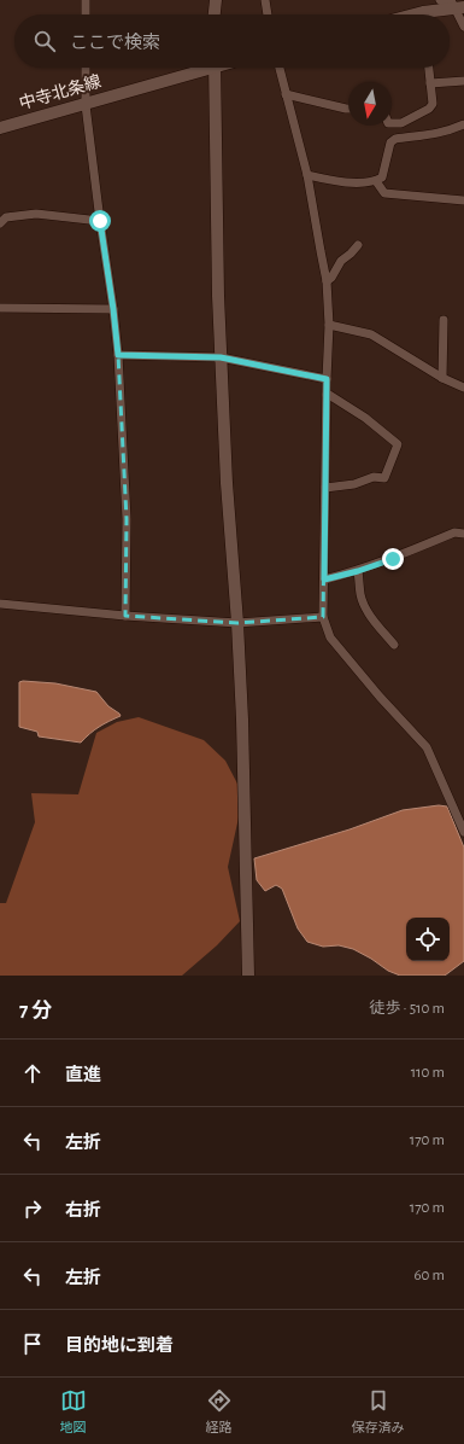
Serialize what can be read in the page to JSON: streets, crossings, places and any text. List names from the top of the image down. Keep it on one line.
{"streets":{"street":["中寺北条線"]},"north":"bottom","page":{"search":"ここで検索","heading":["7 分","徒歩 · 510 m"],"list":[["直進","110 m"],["左折","170 m"],["右折","170 m"],["左折","60 m"],"目的地に到着"],"nav":["地図","経路","保存済み"]}}
